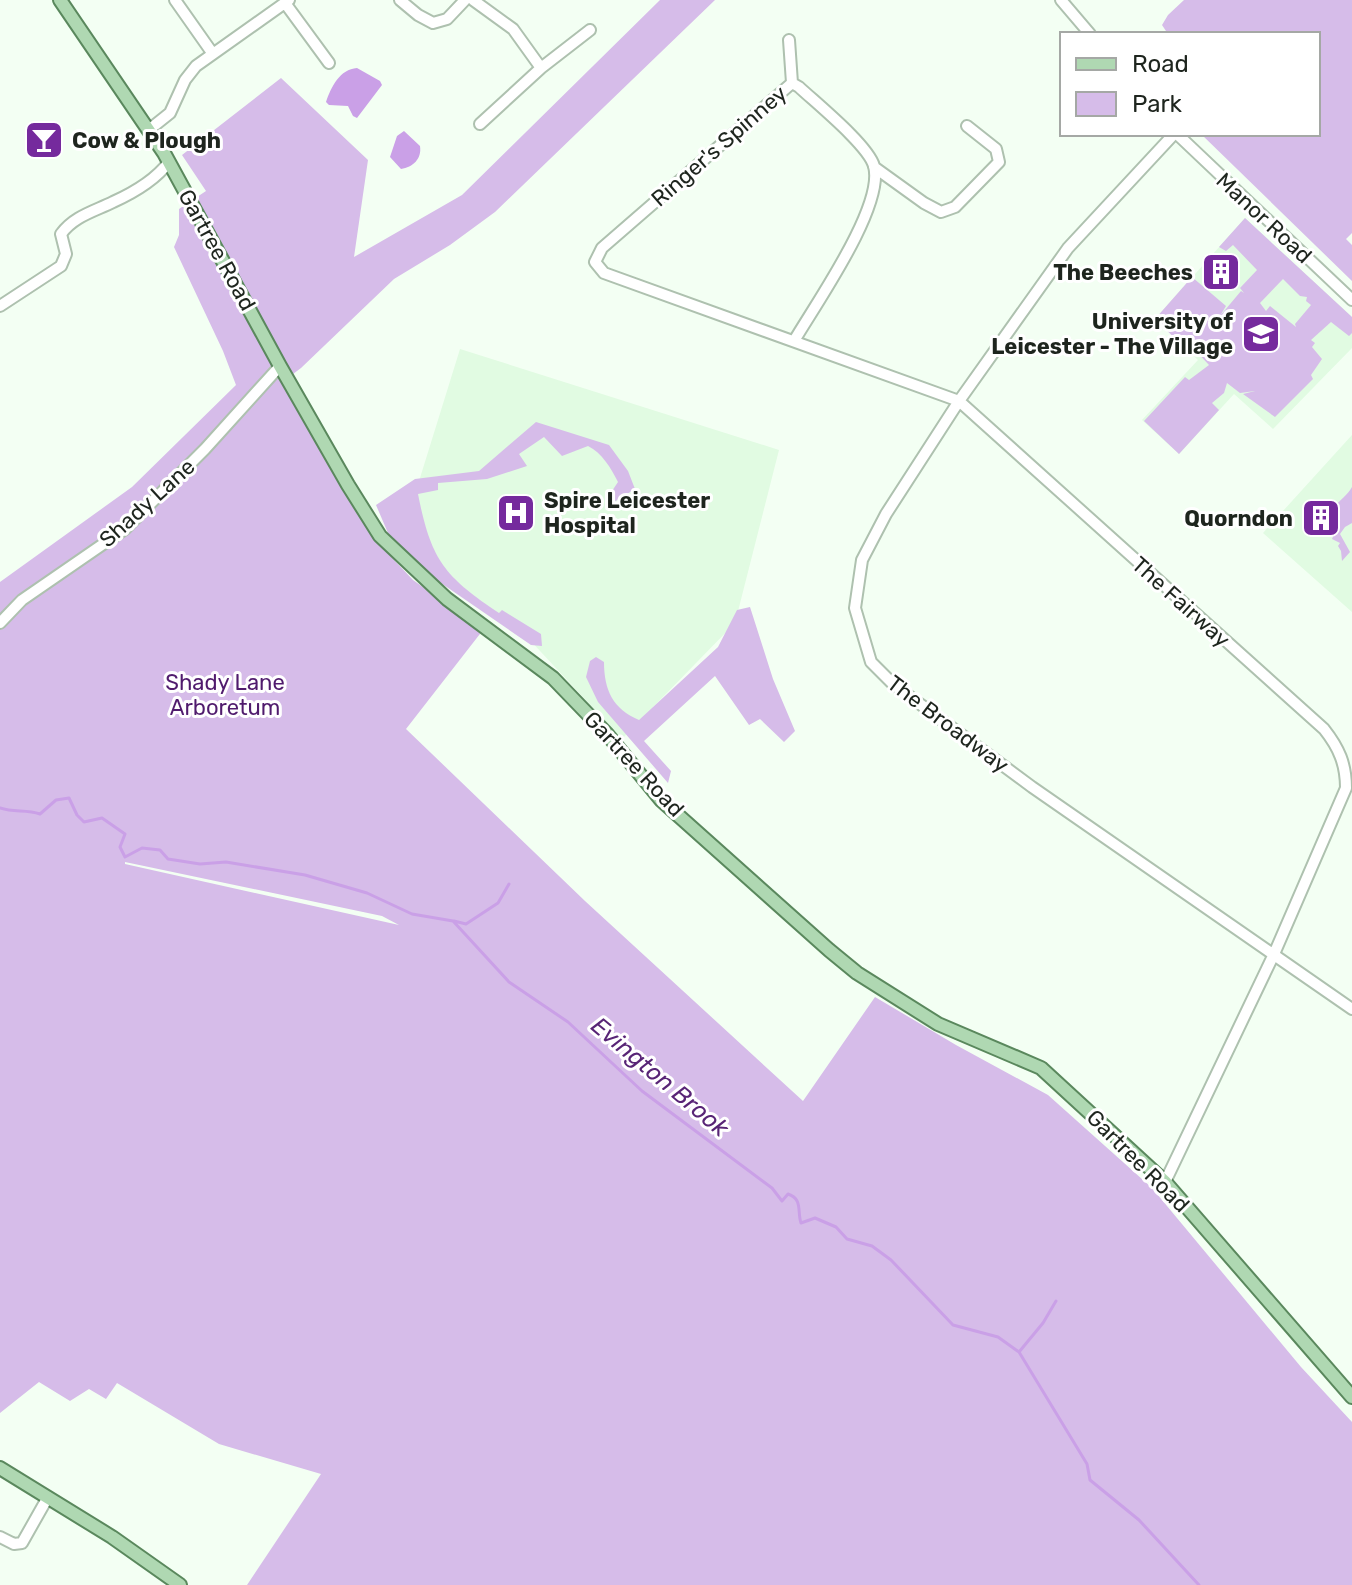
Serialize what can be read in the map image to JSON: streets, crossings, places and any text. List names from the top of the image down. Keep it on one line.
{"streets":{"main road":["Gartree Road"],"street":["Ringer's Spinney","Manor Road","Shady Lane","The Fairway","The Broadway"]},"crossings":[["Ringer's Spinney","The Fairway"],["Gartree Road","Shady Lane"],["The Fairway","The Broadway"]],"water":["Evington Brook"],"parks":["Shady Lane Arboretum"],"places":{"bar":["Cow & Plough"],"building":["The Beeches","Quorndon"],"school or university":["University of Leicester - The Village"],"hospital":["Spire Leicester Hospital"]},"legend":["Road","Park"]}
